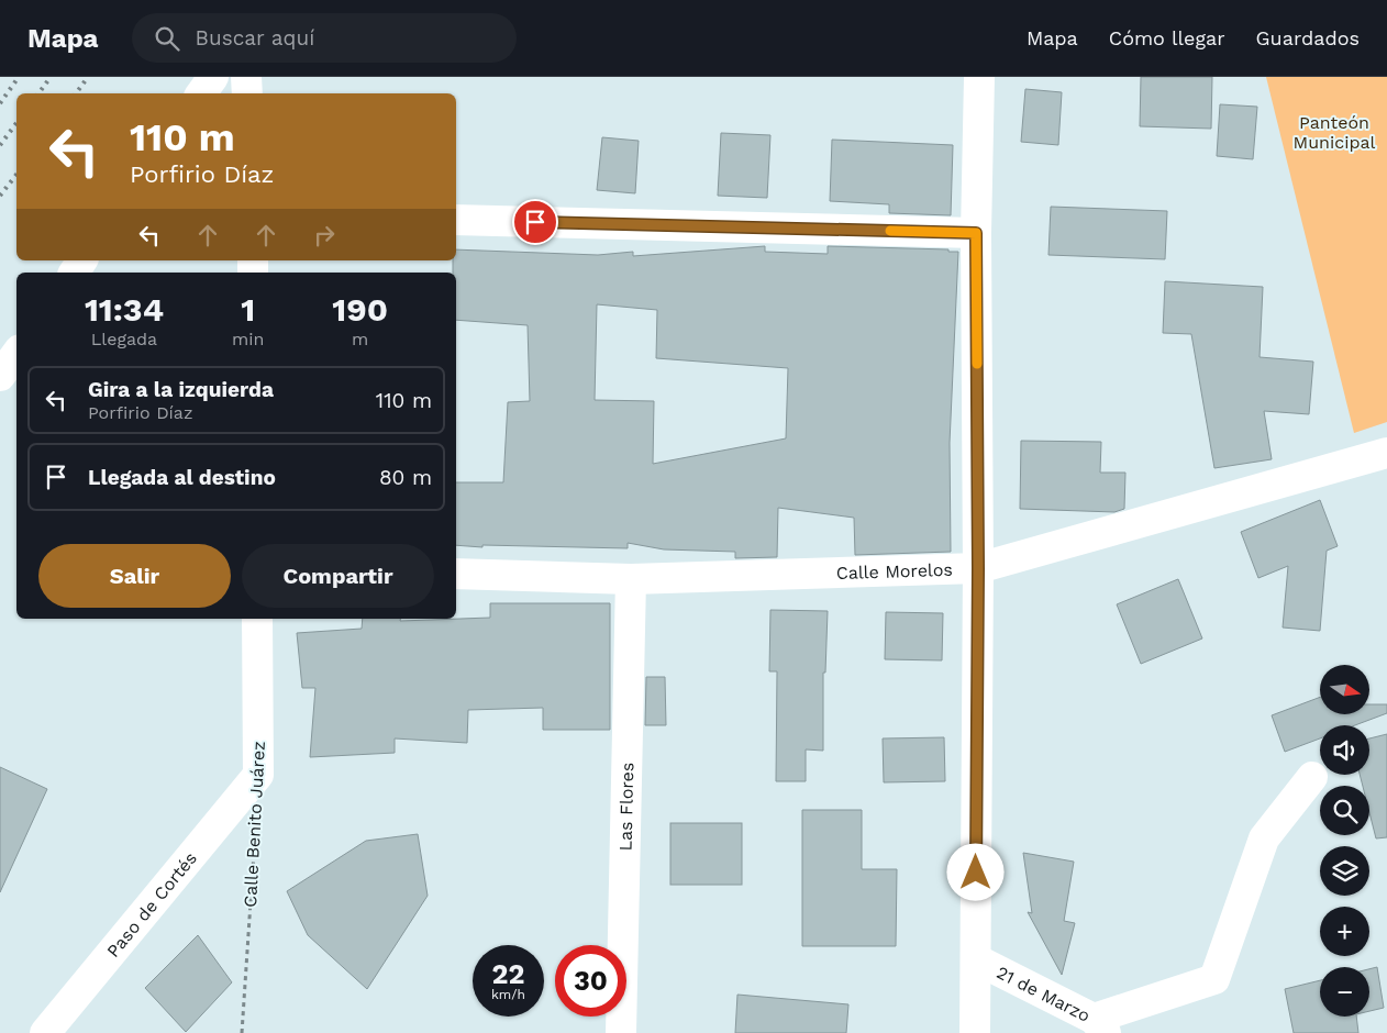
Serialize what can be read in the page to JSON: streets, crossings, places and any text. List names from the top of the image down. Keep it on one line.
{"streets":{"street":["Calle Morelos","Las Flores","Calle Benito Juárez","Paso de Cortés","21 de Marzo"]},"crossings":[["Calle Morelos","Las Flores"],["Calle Benito Juárez","Paso de Cortés"]],"parks":["Panteón Municipal"],"north":"right","page":{"header":"Mapa","search":"Buscar aquí","nav":["Mapa","Cómo llegar","Guardados"],"turn":["110 m","Porfirio Díaz"],"eta":["11:34","Llegada","1","min","190","m"],"list":[{"name":"Gira a la izquierda","note":"Porfirio Díaz","value":"110 m"},{"name":"Llegada al destino","value":"80 m"}],"buttons":["Salir","Compartir"],"map_buttons":["+","−"],"speed":"22 km/h","limit":"30"}}
